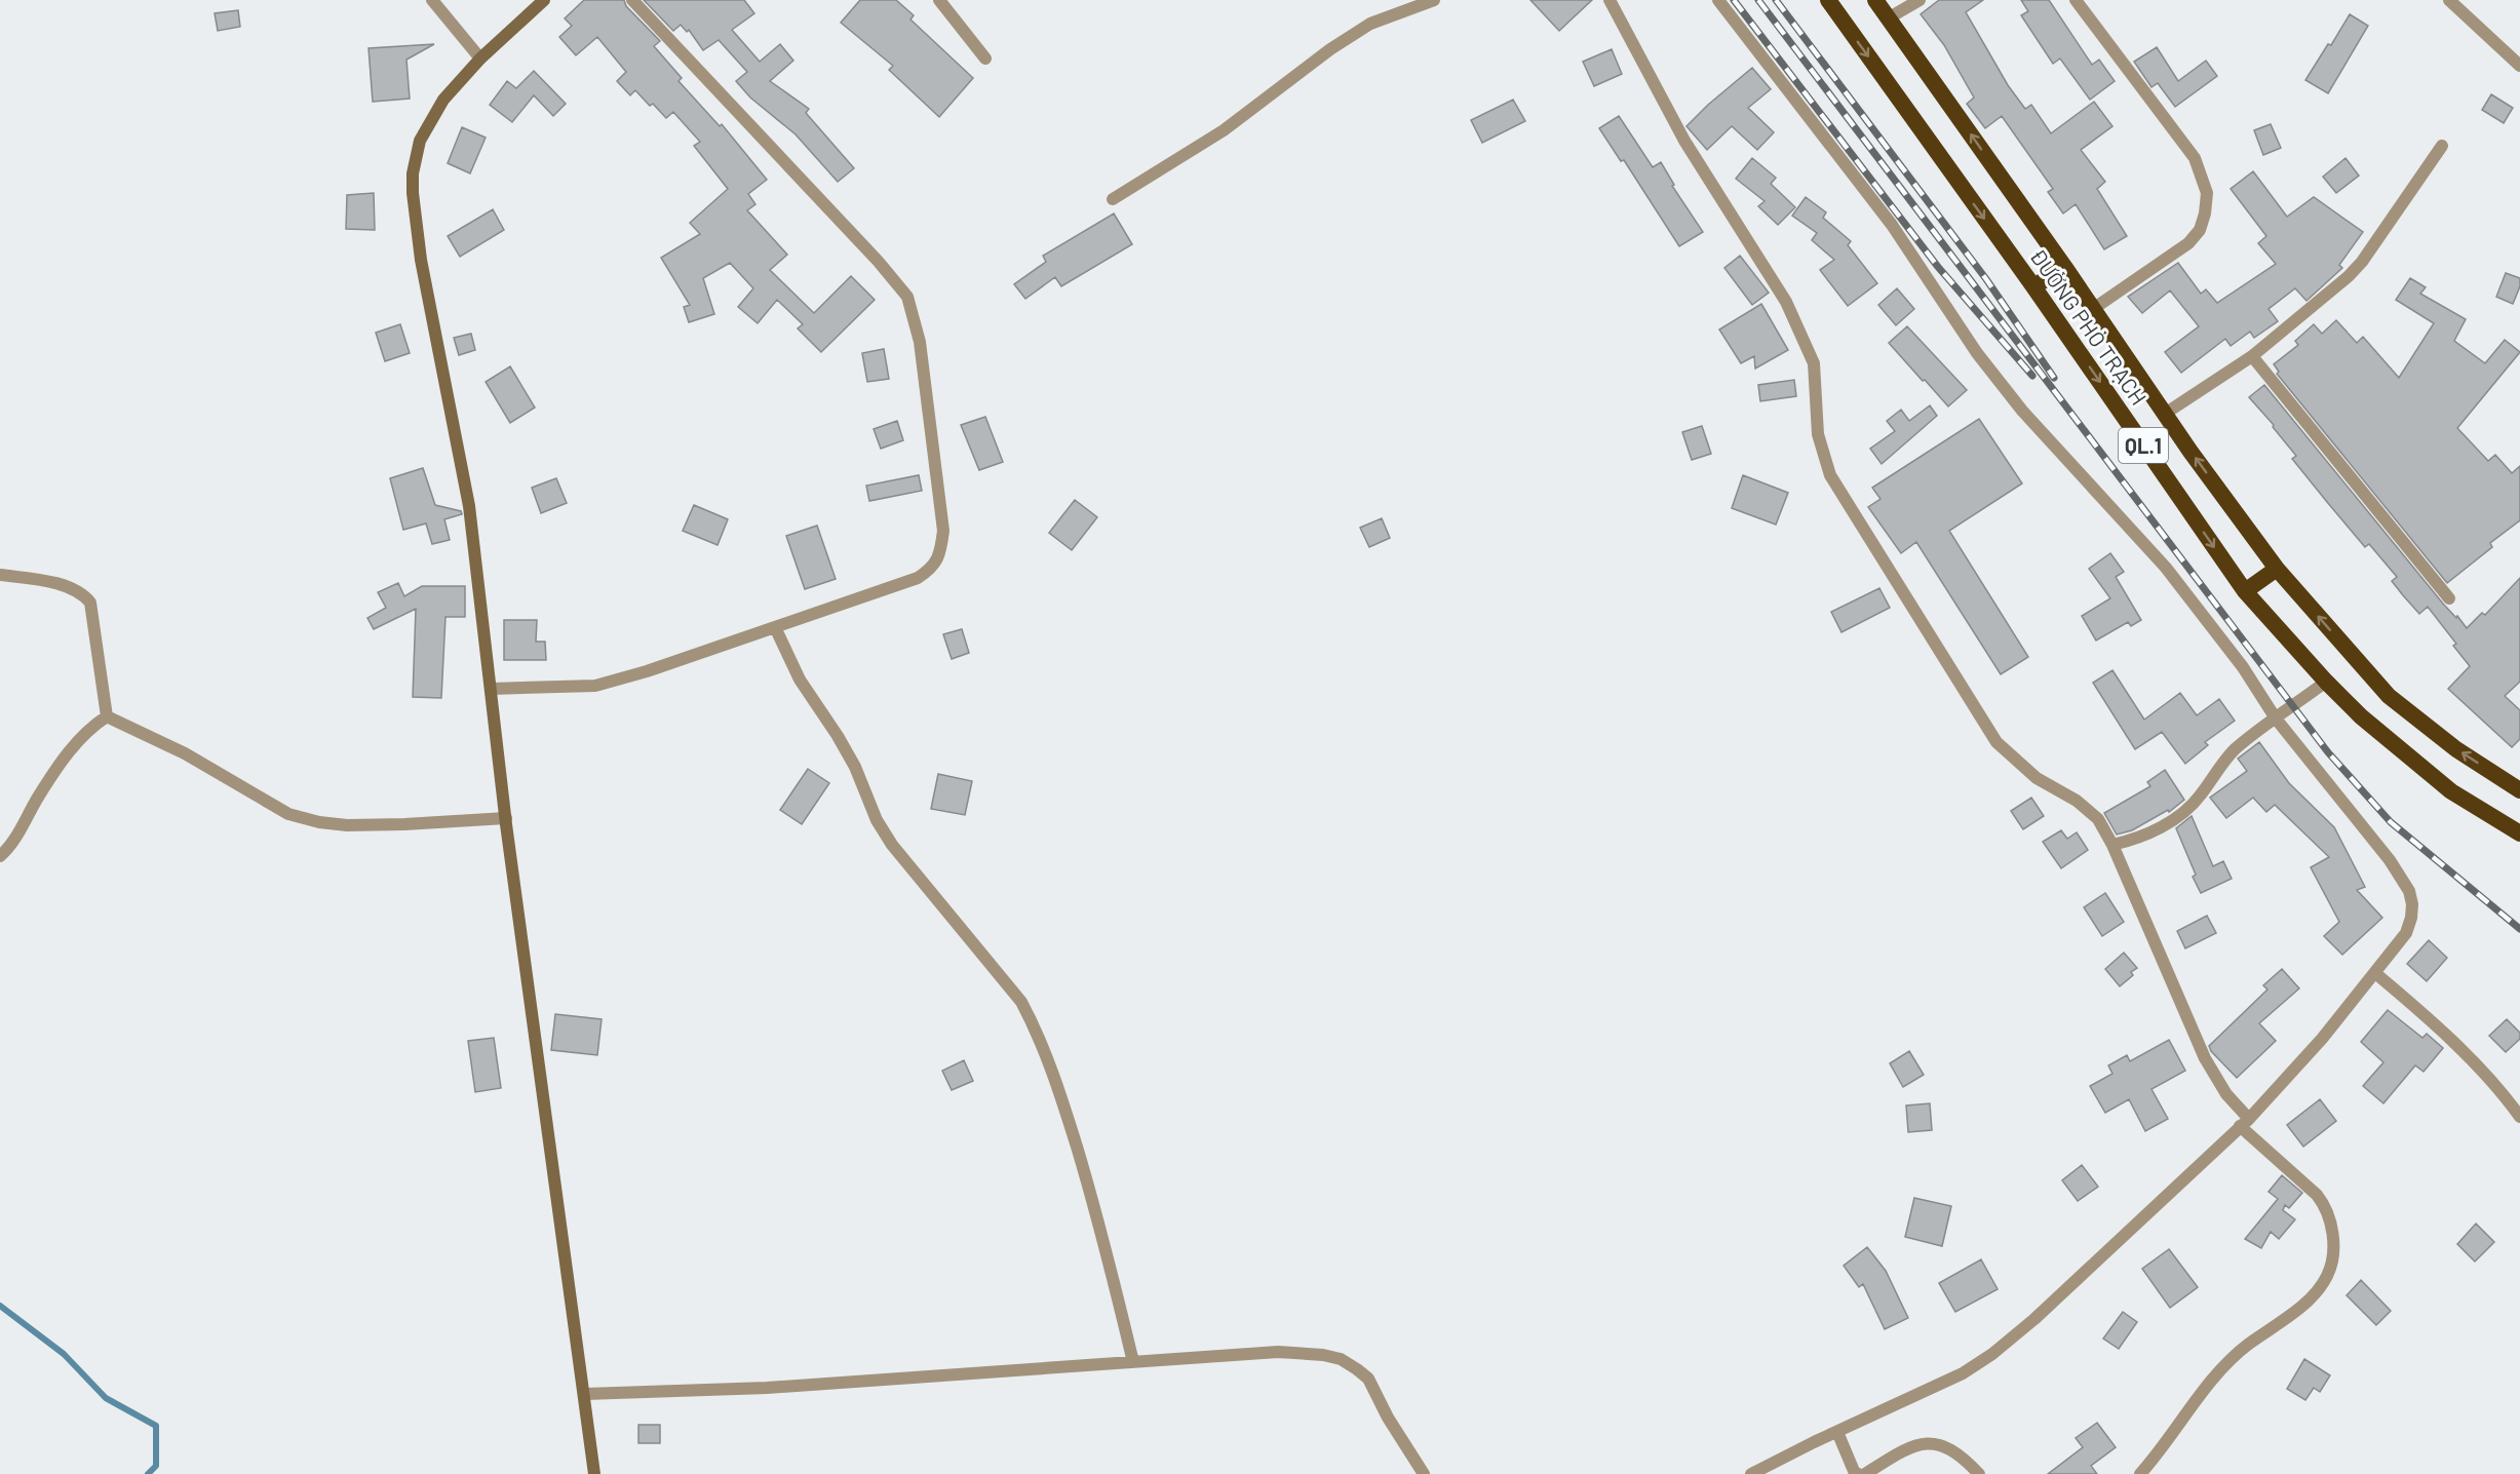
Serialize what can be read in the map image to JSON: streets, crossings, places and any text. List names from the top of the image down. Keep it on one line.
{"streets":{"highway":["ĐƯỜNG PHÒ TRẠCH","QL.1"]}}
